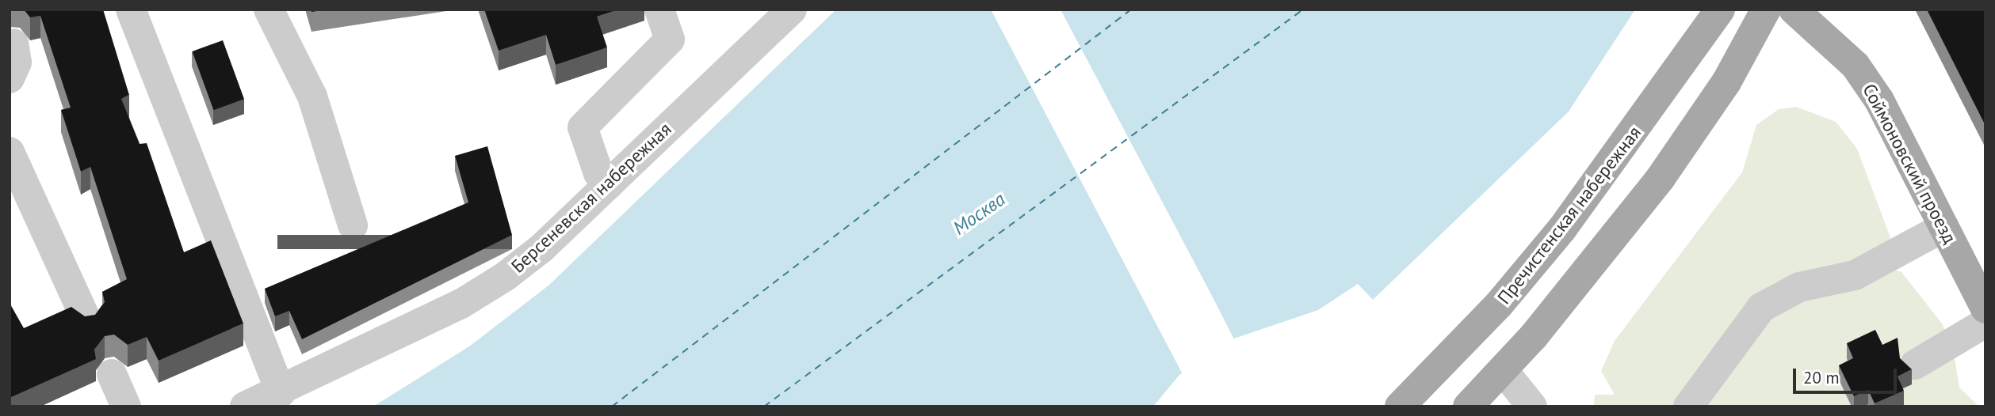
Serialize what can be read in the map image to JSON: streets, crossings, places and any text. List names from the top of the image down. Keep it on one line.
{"streets":{"main road":["Соймоновский проезд","Пречистенская набережная"],"street":["Берсеневская набережная"]},"water":["Москва"],"scale_bar":"20 m"}
